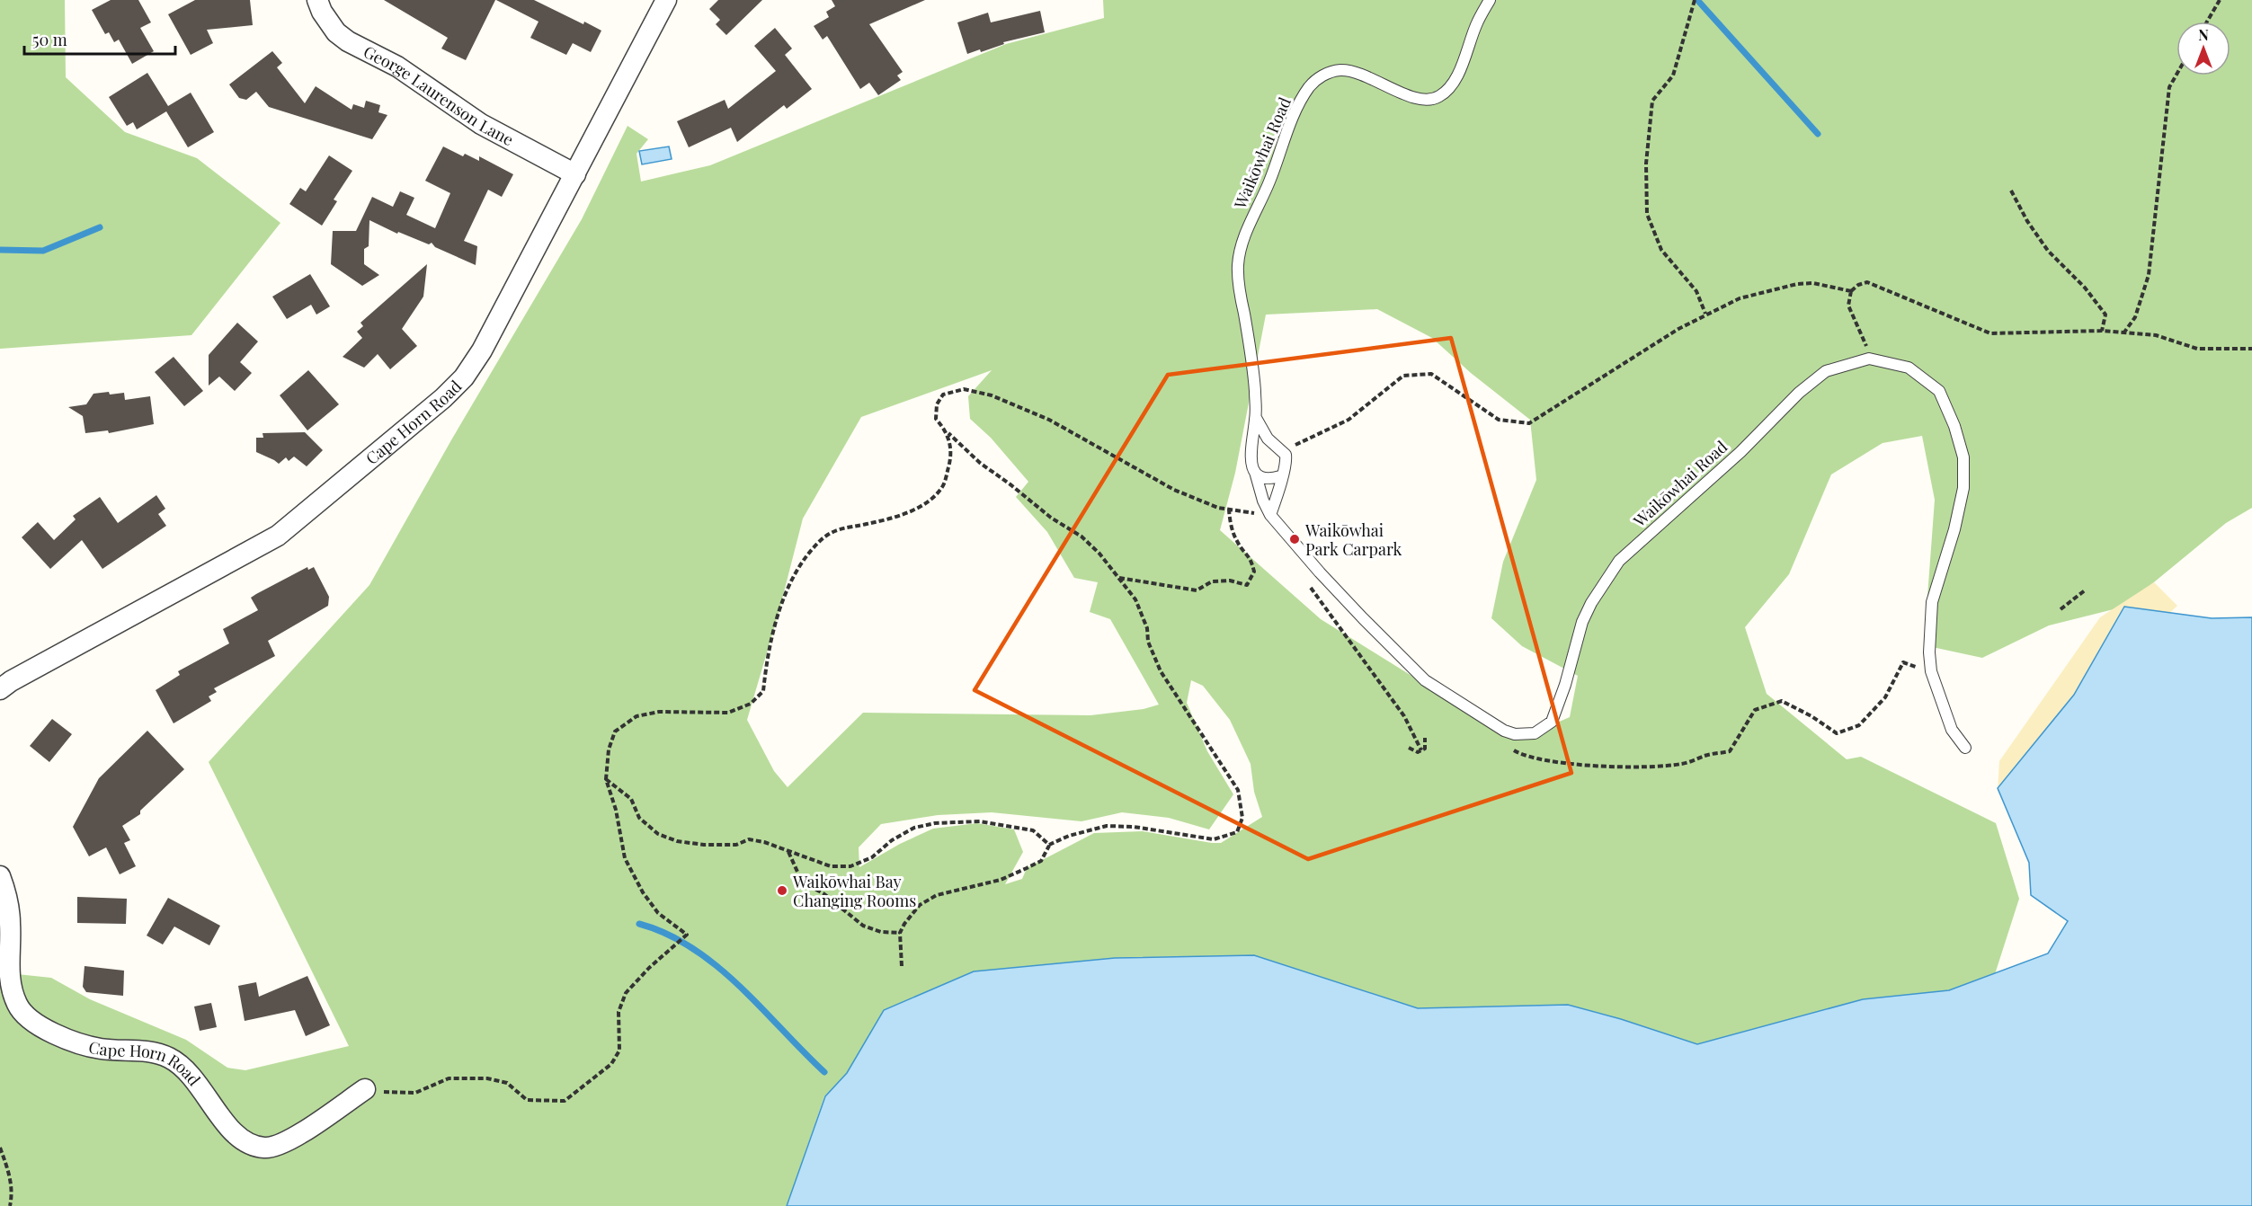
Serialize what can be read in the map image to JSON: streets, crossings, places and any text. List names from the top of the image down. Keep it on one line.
{"streets":{"street":["George Laurenson Lane","Cape Horn Road"],"lane":["Waikōwhai Road"]},"crossings":[["George Laurenson Lane","Cape Horn Road"]],"places":["Waikōwhai Park Carpark","Waikōwhai Bay Changing Rooms"],"scale_bar":"50 m","north":"top"}
